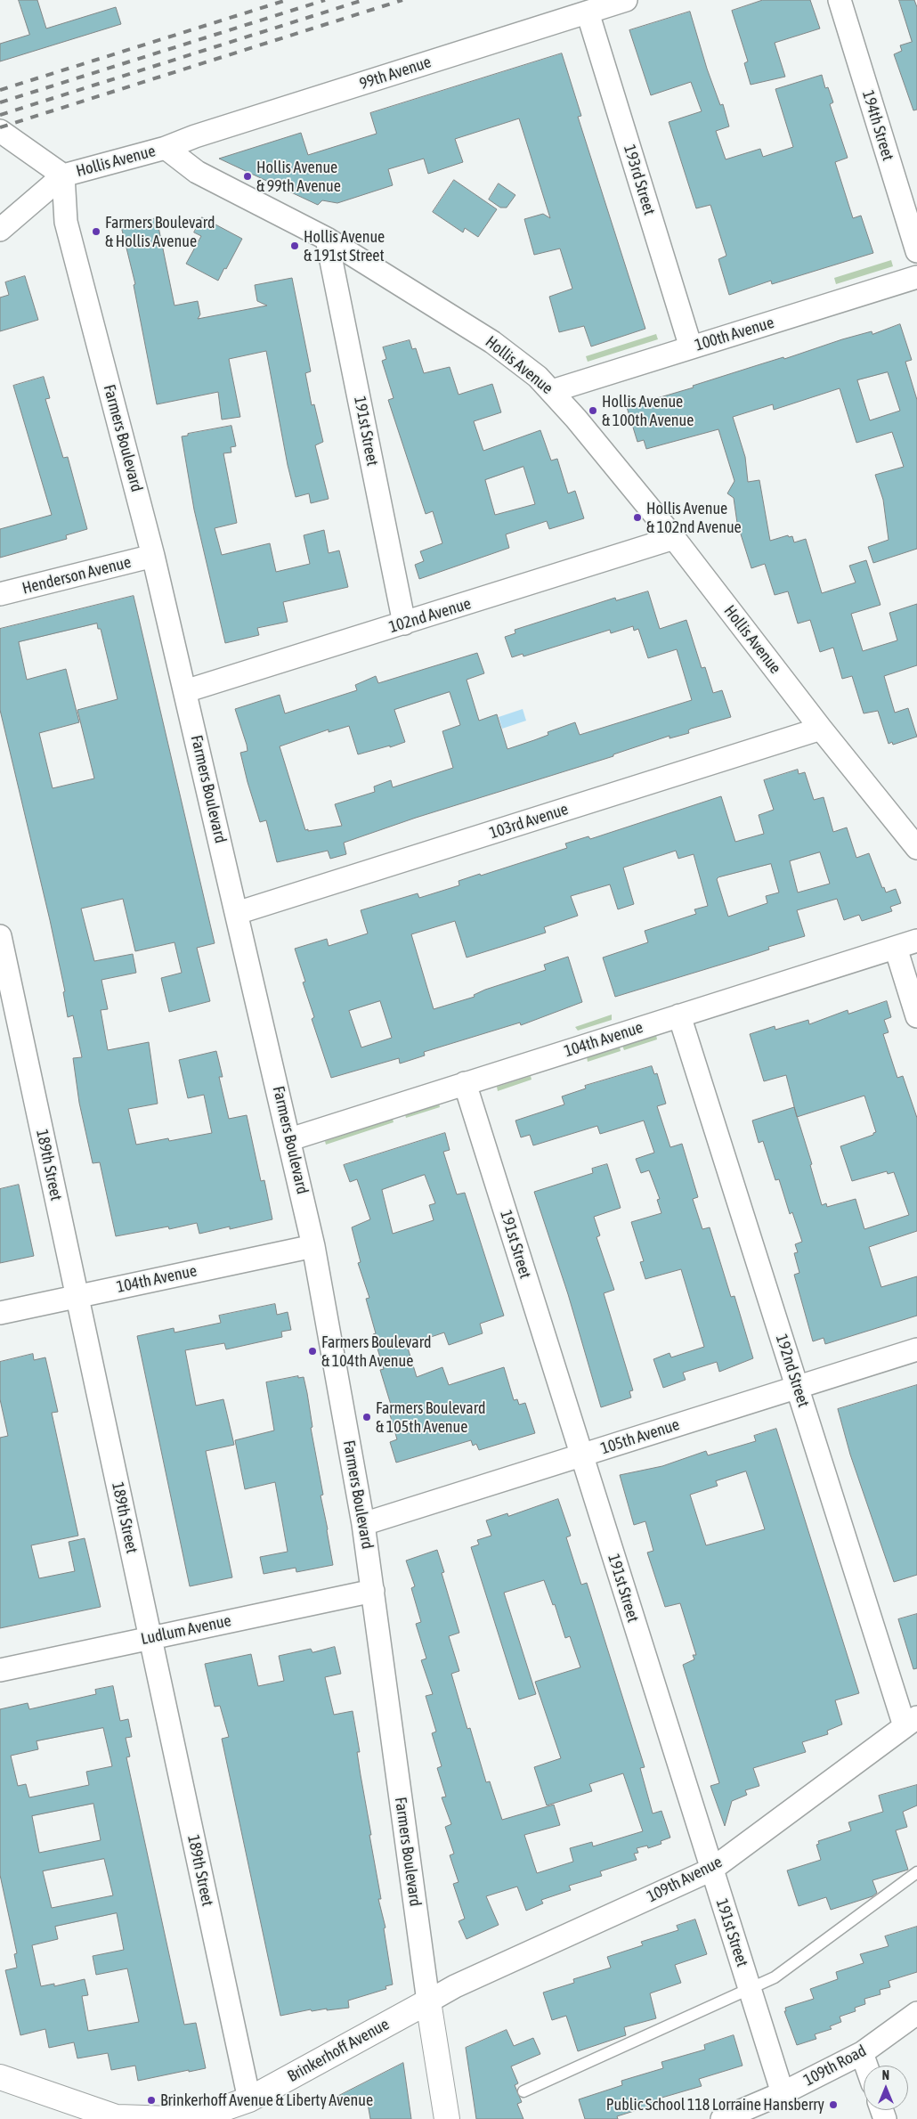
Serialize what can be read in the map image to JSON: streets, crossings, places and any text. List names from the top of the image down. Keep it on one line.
{"streets":{"main road":["Farmers Boulevard","Brinkerhoff Avenue"],"street":["99th Avenue","194th Street","Hollis Avenue","193rd Street","100th Avenue","191st Street","Henderson Avenue","102nd Avenue","103rd Avenue","104th Avenue","189th Street","192nd Street","105th Avenue","Ludlum Avenue","109th Avenue","109th Road"]},"crossings":[["99th Avenue","Hollis Avenue"],["99th Avenue","193rd Street"],["Hollis Avenue","100th Avenue"],["Hollis Avenue","191st Street"],["Hollis Avenue","Farmers Boulevard"],["Hollis Avenue","102nd Avenue"],["Hollis Avenue","103rd Avenue"],["193rd Street","100th Avenue"],["191st Street","102nd Avenue"],["191st Street","104th Avenue"],["191st Street","105th Avenue"],["191st Street","109th Avenue"],["191st Street","109th Road"],["Farmers Boulevard","Henderson Avenue"],["Farmers Boulevard","102nd Avenue"],["Farmers Boulevard","103rd Avenue"],["Farmers Boulevard","104th Avenue"],["Farmers Boulevard","105th Avenue"],["Farmers Boulevard","Ludlum Avenue"],["Farmers Boulevard","109th Avenue"],["Farmers Boulevard","Brinkerhoff Avenue"],["104th Avenue","189th Street"],["104th Avenue","192nd Street"],["189th Street","Ludlum Avenue"],["189th Street","Brinkerhoff Avenue"],["192nd Street","105th Avenue"],["192nd Street","109th Avenue"],["109th Avenue","Brinkerhoff Avenue"]],"places":["Hollis Avenue & 99th Avenue","Farmers Boulevard & Hollis Avenue","Hollis Avenue & 191st Street","Hollis Avenue & 100th Avenue","Hollis Avenue & 102nd Avenue","Farmers Boulevard & 104th Avenue","Farmers Boulevard & 105th Avenue","Brinkerhoff Avenue & Liberty Avenue","Public School 118 Lorraine Hansberry"],"north":"top"}
